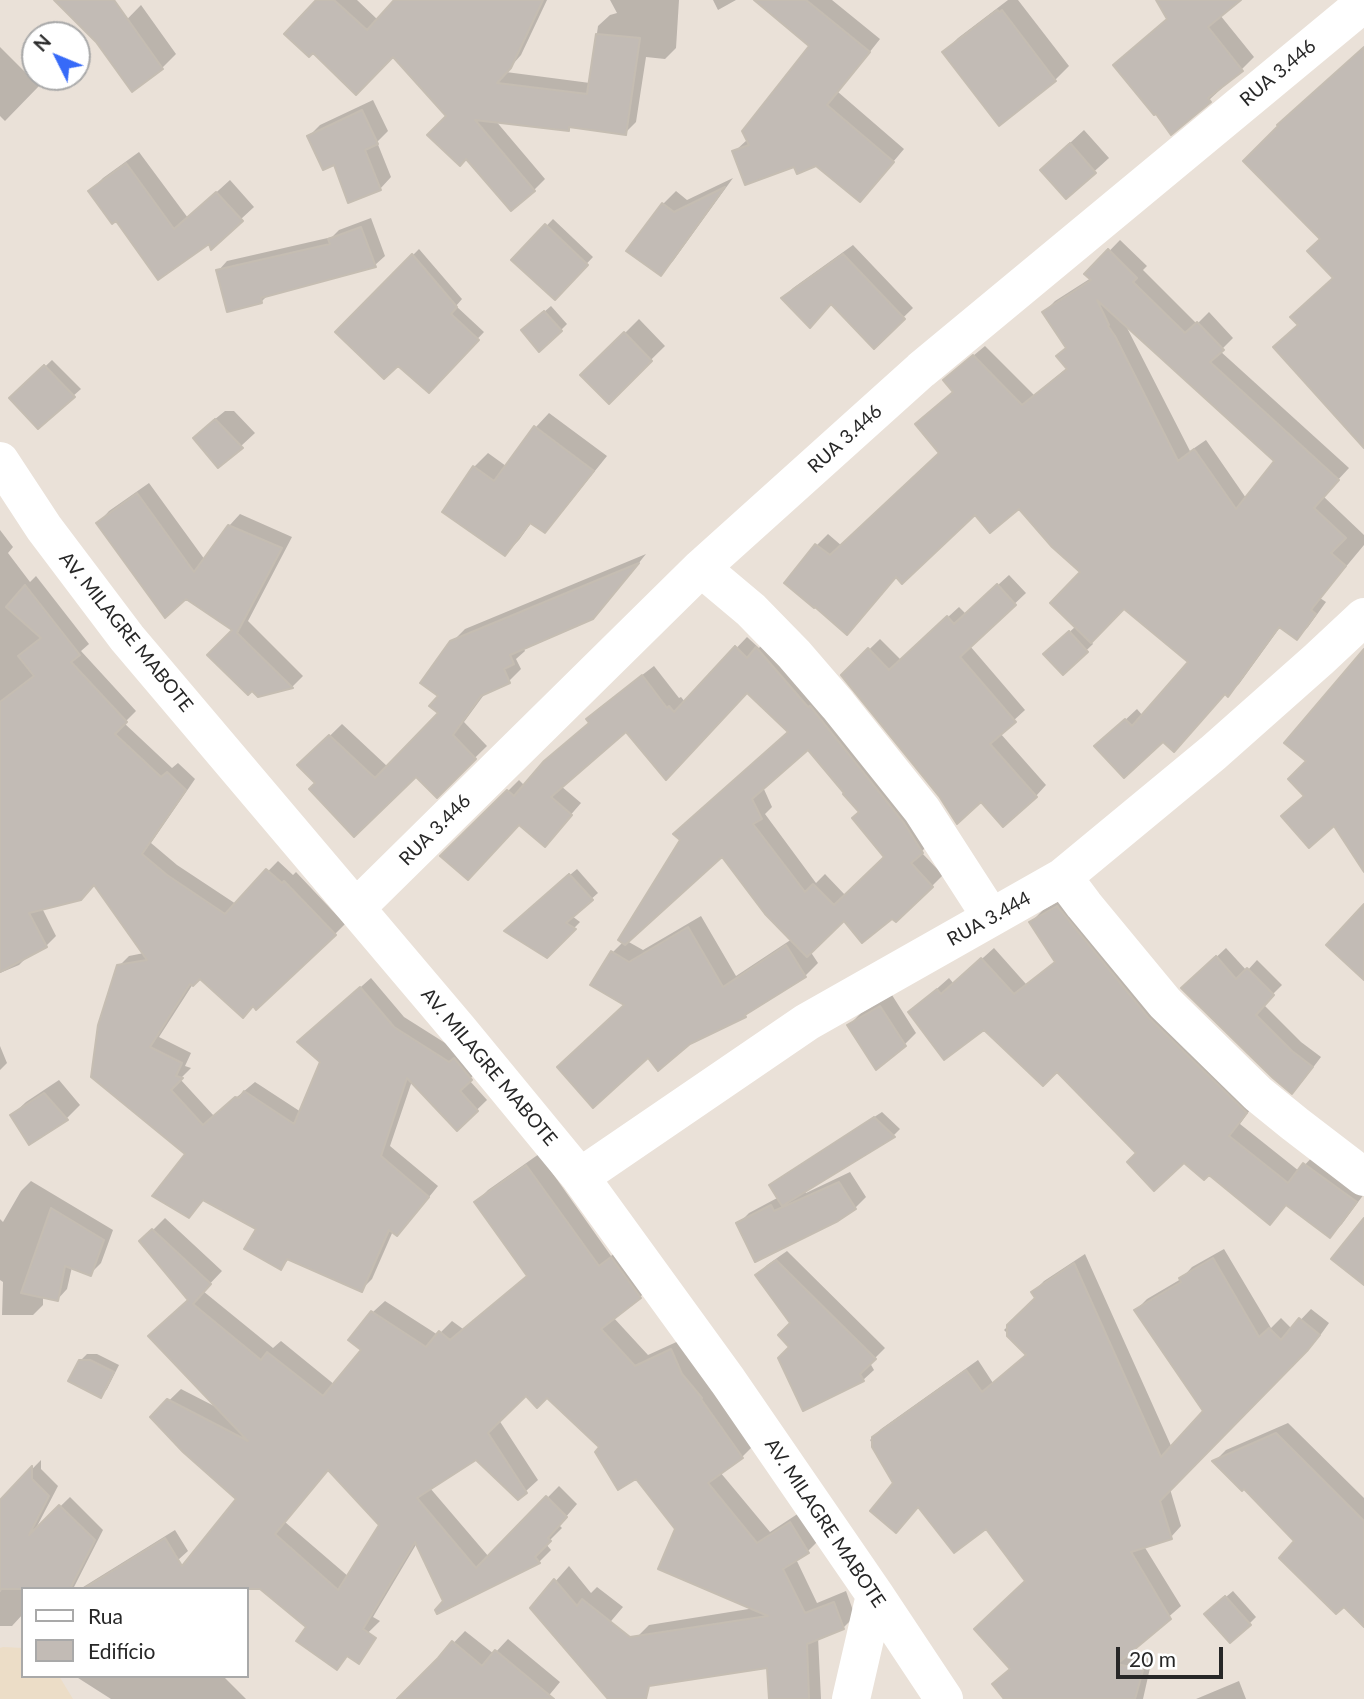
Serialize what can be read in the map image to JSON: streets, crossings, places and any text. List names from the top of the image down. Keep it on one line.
{"streets":{"street":["RUA 3.446","AV. MILAGRE MABOTE","RUA 3.444"]},"crossings":[["RUA 3.446","AV. MILAGRE MABOTE"],["AV. MILAGRE MABOTE","RUA 3.444"]],"legend":["Rua","Edifício"],"scale_bar":"20 m","north":"top left"}
